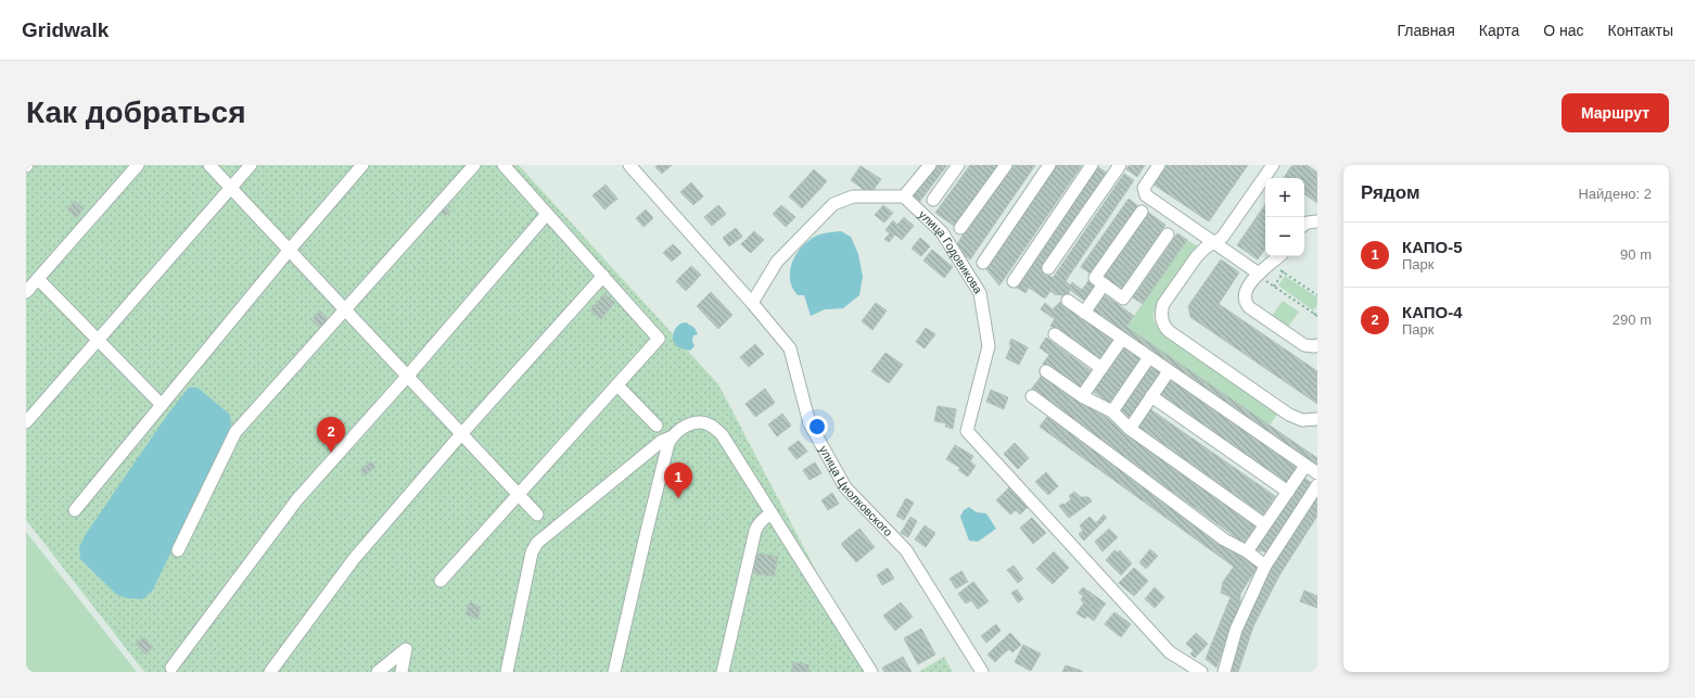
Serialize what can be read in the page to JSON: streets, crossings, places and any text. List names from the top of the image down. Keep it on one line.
{"streets":{"street":["улица Годовикова","улица Циолковского"]},"page":{"header":"Gridwalk","nav":["Главная","Карта","О нас","Контакты"],"buttons":"Маршрут","title":"Как добраться","heading":["Рядом","Найдено: 2"],"map_buttons":["+","−"],"list":[{"mark":"1","name":"КАПО-5","note":"Парк","value":"90 m"},{"mark":"2","name":"КАПО-4","note":"Парк","value":"290 m"}],"pins":["2","1"]}}
